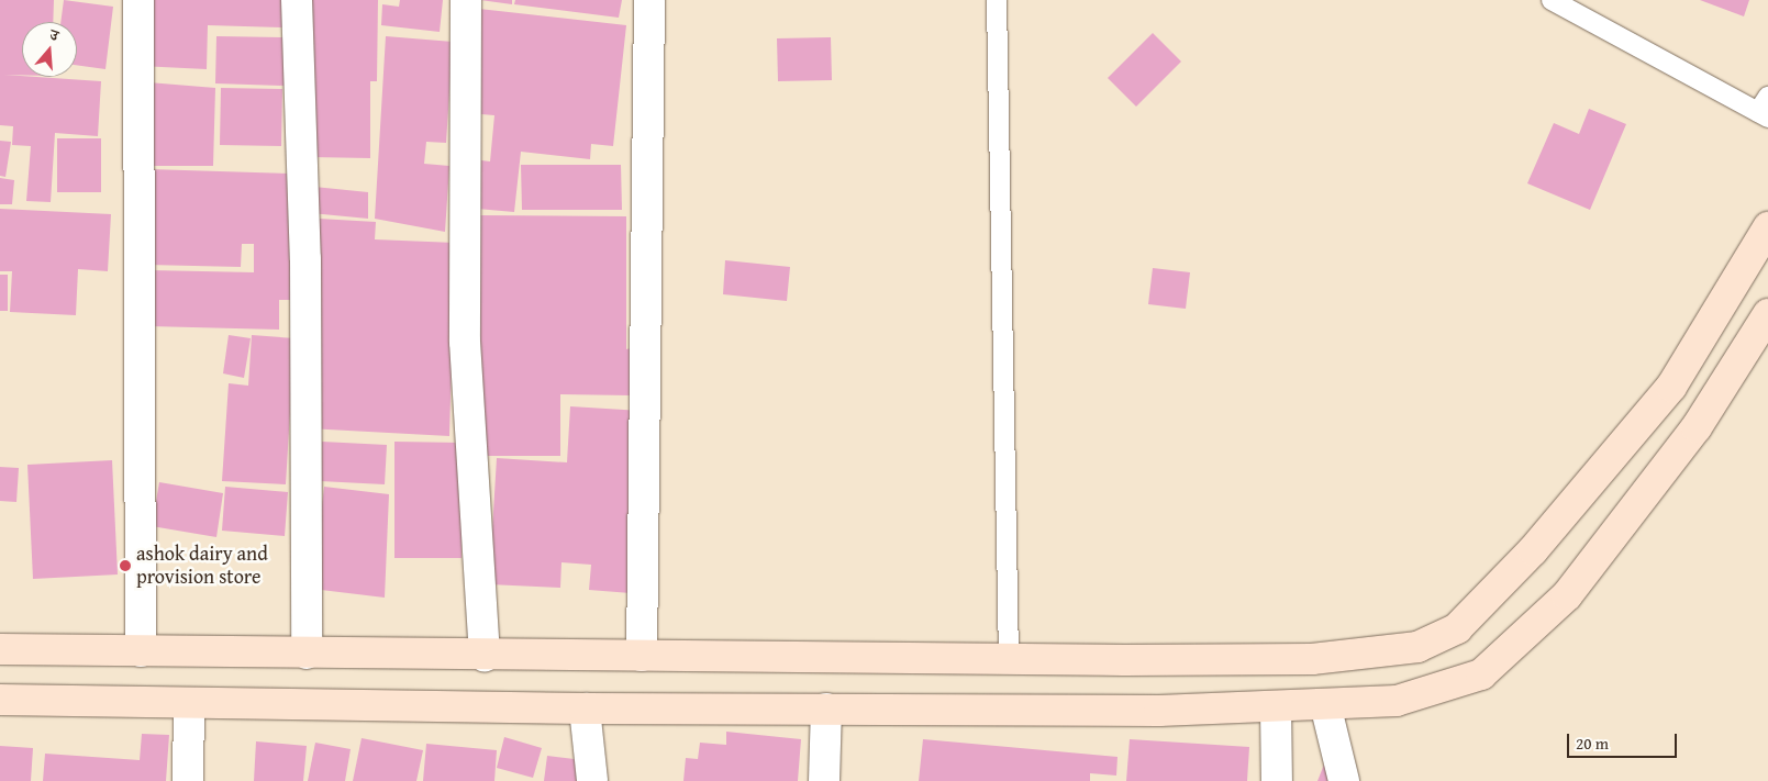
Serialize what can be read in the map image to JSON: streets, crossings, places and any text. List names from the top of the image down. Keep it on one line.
{"places":["ashok dairy and provision store"],"scale_bar":"20 m","north":"top"}
